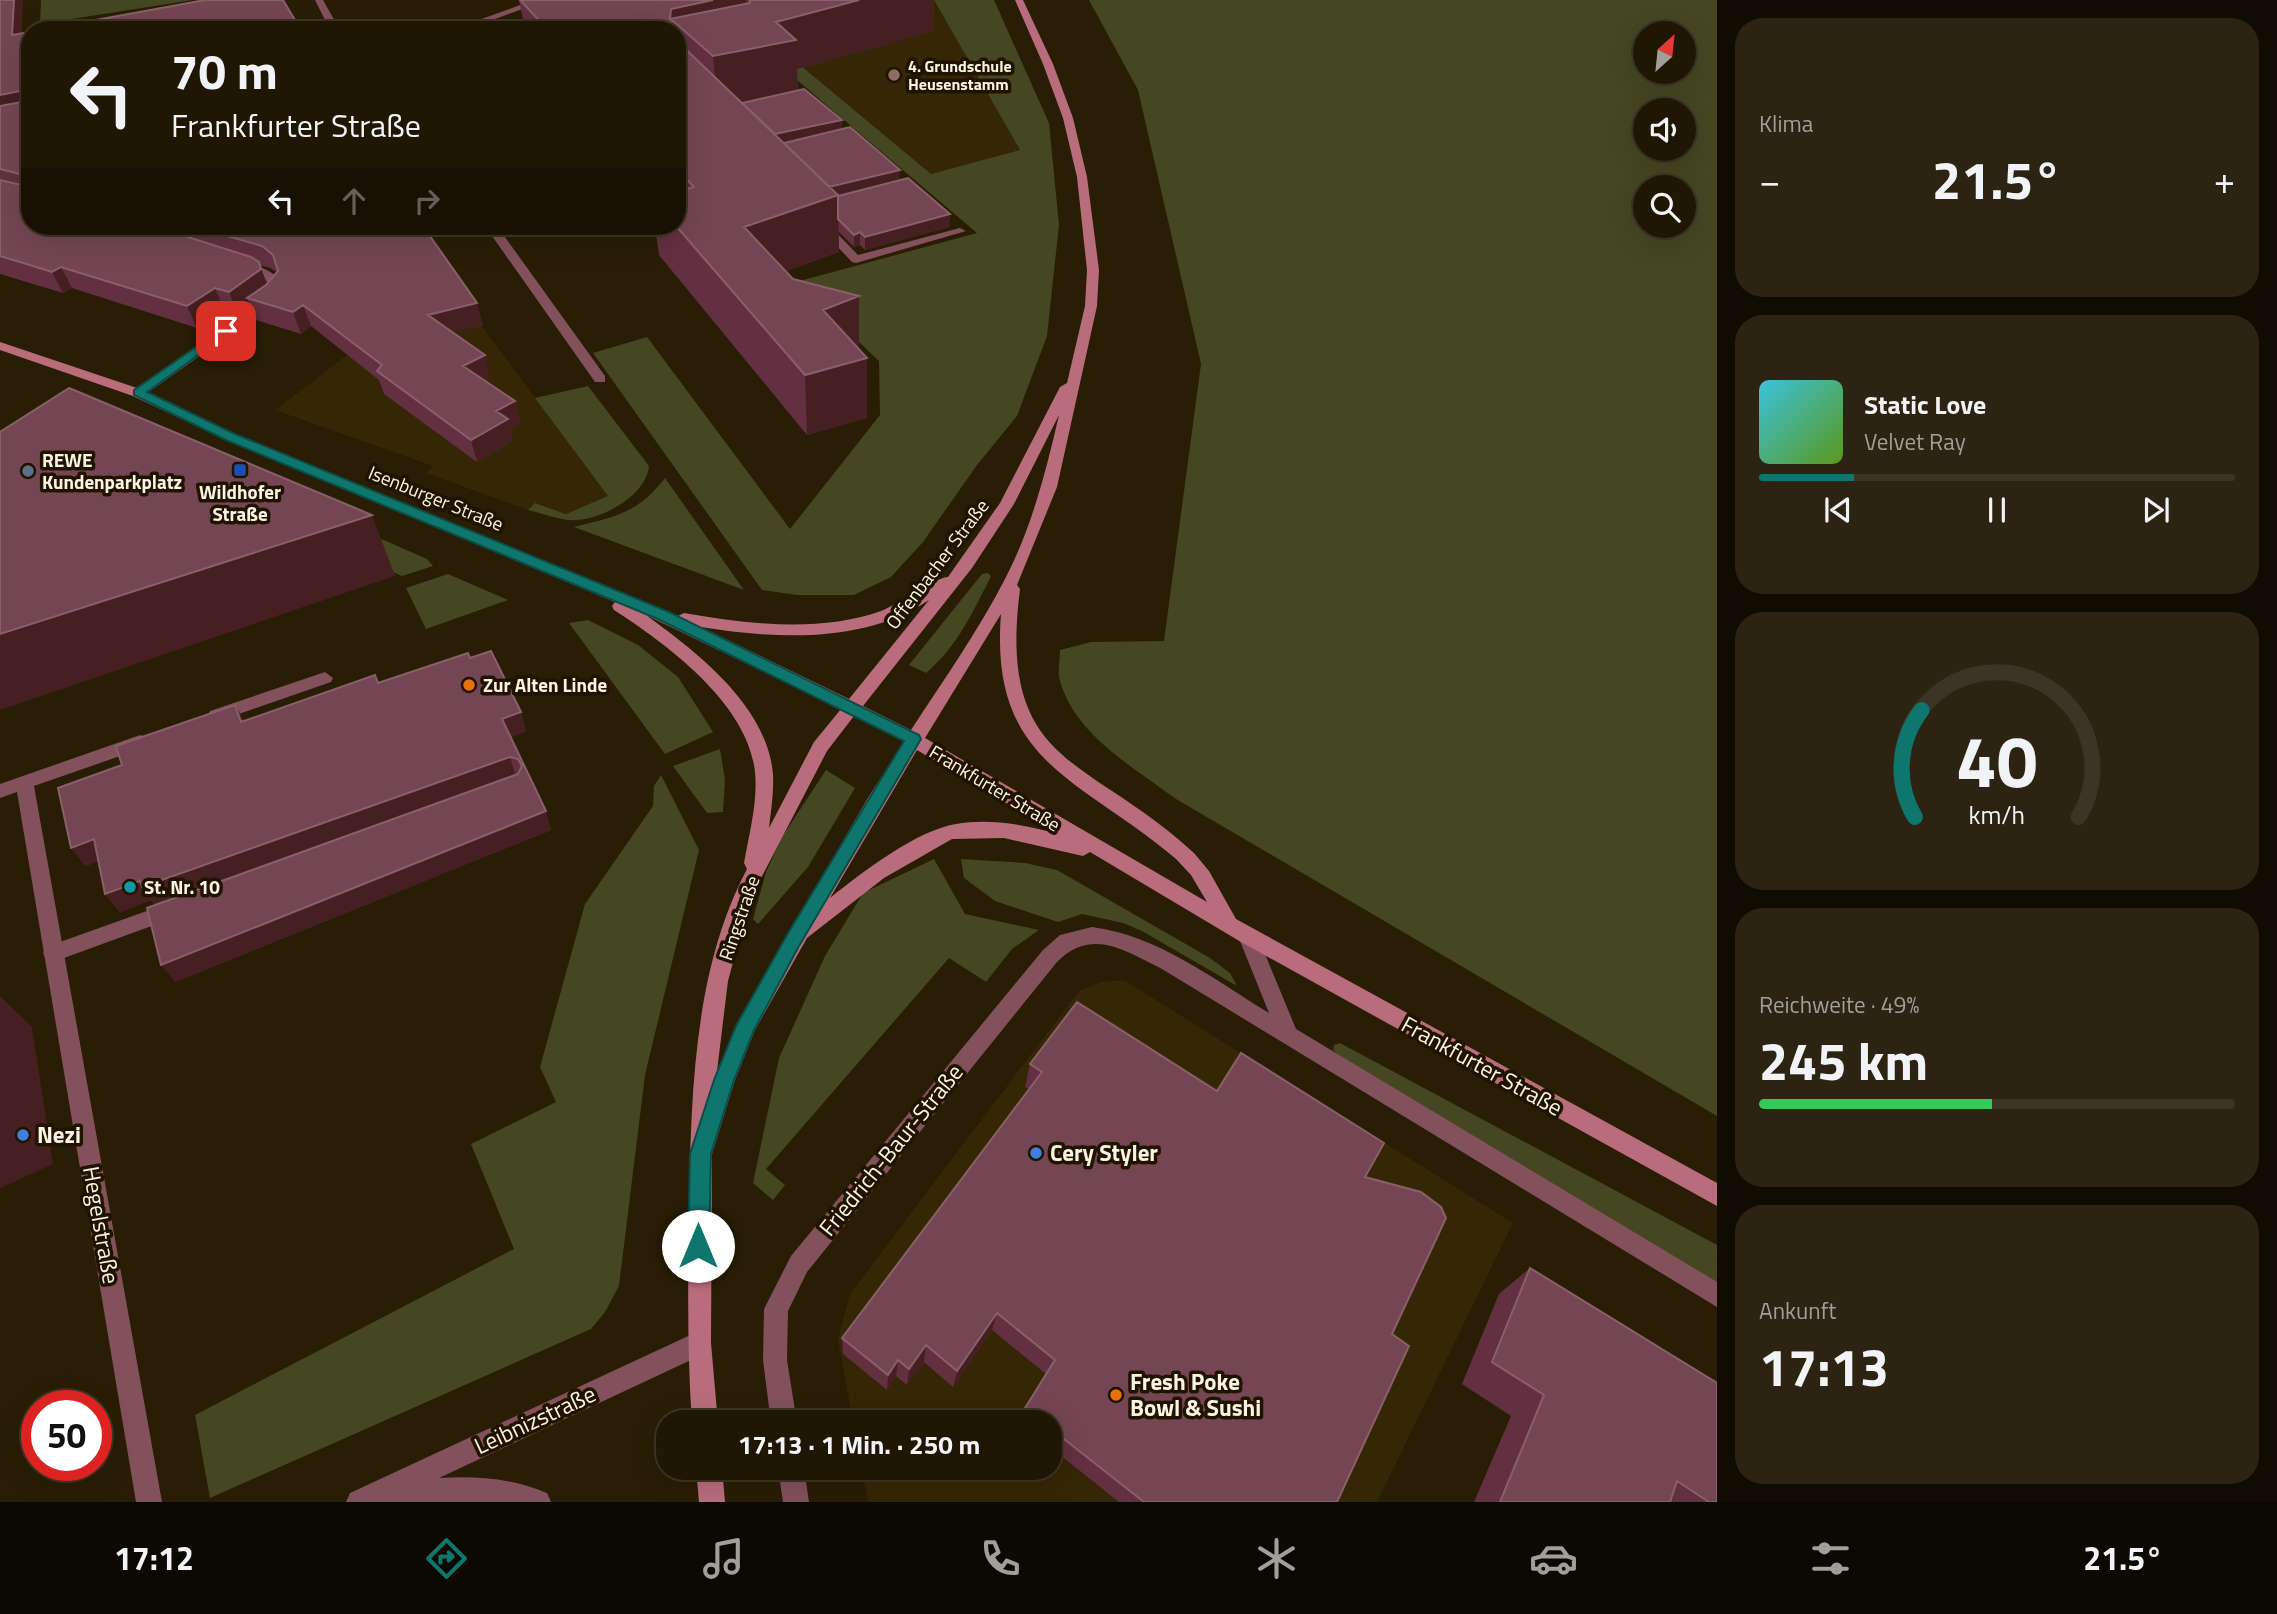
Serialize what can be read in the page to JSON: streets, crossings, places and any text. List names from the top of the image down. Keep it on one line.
{"streets":{"main road":["Isenburger Straße","Offenbacher Straße","Frankfurter Straße","Ringstraße"],"street":["Friedrich-Baur-Straße","Hegelstraße","Leibnizstraße"]},"crossings":[["Isenburger Straße","Offenbacher Straße"],["Isenburger Straße","Frankfurter Straße"],["Isenburger Straße","Ringstraße"],["Offenbacher Straße","Frankfurter Straße"],["Offenbacher Straße","Ringstraße"],["Frankfurter Straße","Ringstraße"],["Ringstraße","Leibnizstraße"]],"places":{"other":["4. Grundschule Heusenstamm","REWE Kundenparkplatz","Zur Alten Linde","St. Nr. 10","Nezi","Cery Styler","Fresh Poke Bowl & Sushi"],"transit":["Wildhofer Straße"]},"north":"top right","page":{"tile":["Klima",["Reichweite · 49%","245 km"],["Ankunft","17:13"]],"turn":["70 m","Frankfurter Straße"],"heat":["−","21.5°","+"],"song":["Static Love","Velvet Ray"],"limit":"50","trip":"17:13 · 1 Min. · 250 m","tabs":["17:12","21.5°"],"gauge":["40","km/h"]}}
